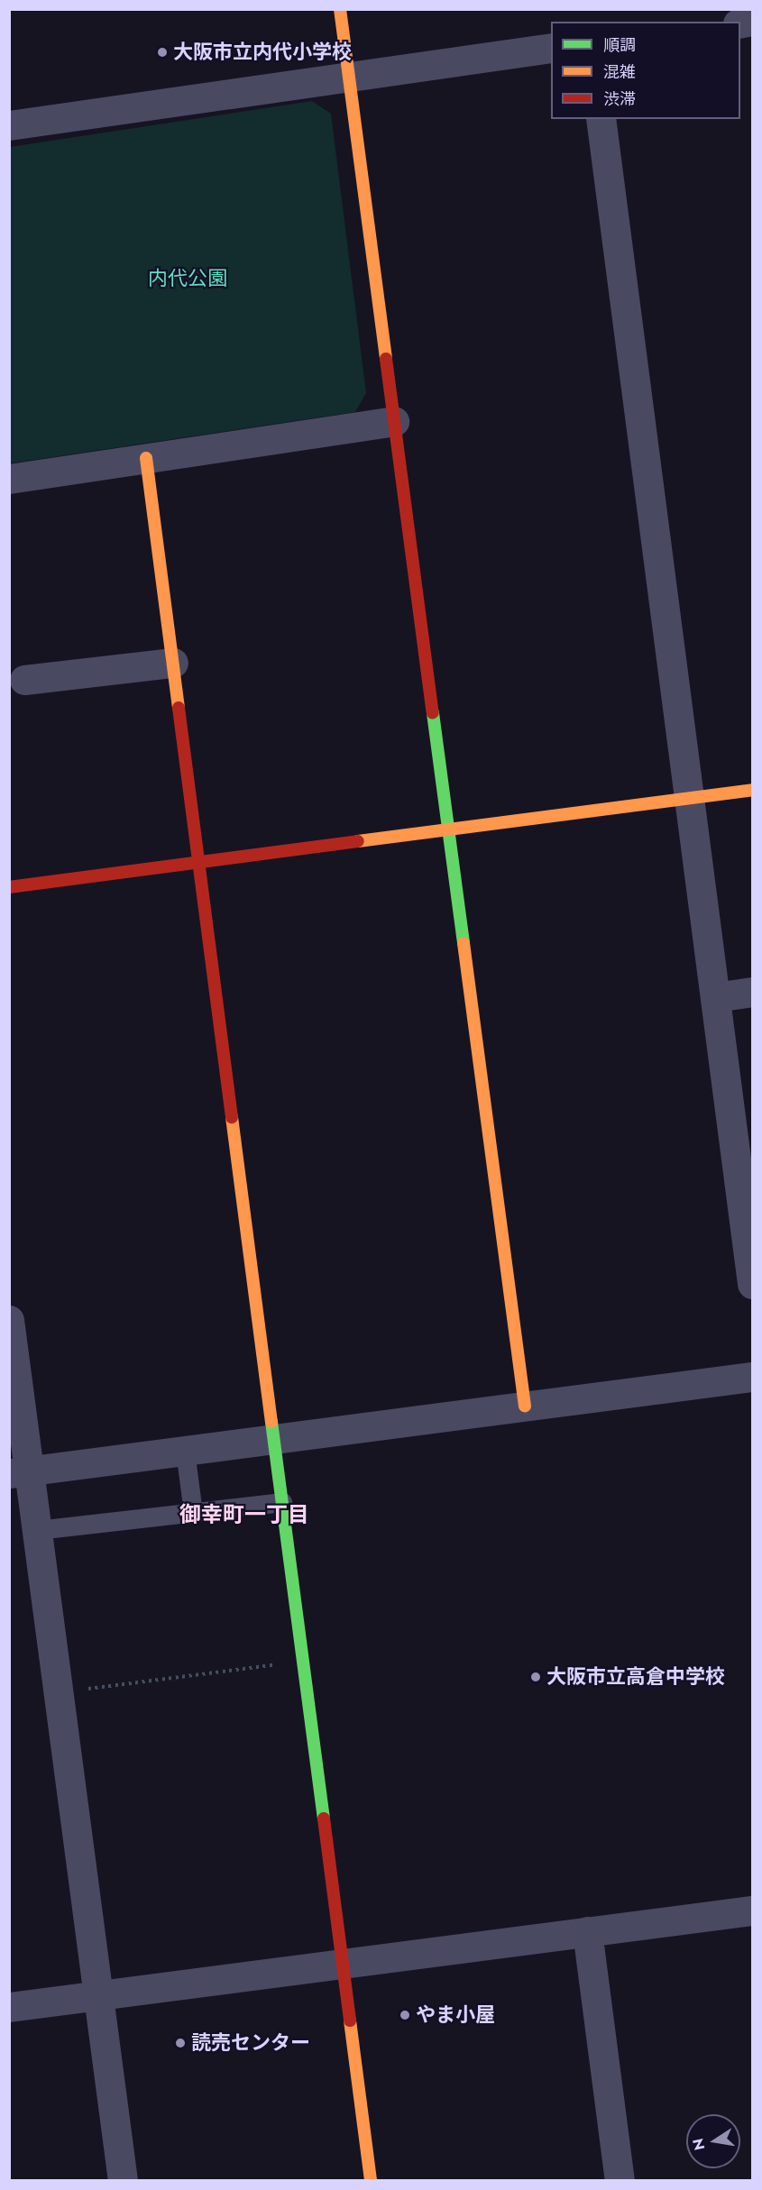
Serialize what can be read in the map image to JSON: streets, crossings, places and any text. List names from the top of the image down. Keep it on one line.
{"districts":["御幸町一丁目"],"parks":["内代公園"],"places":["大阪市立内代小学校","大阪市立高倉中学校","やま小屋","読売センター"],"legend":["順調","混雑","渋滞"],"north":"left"}
